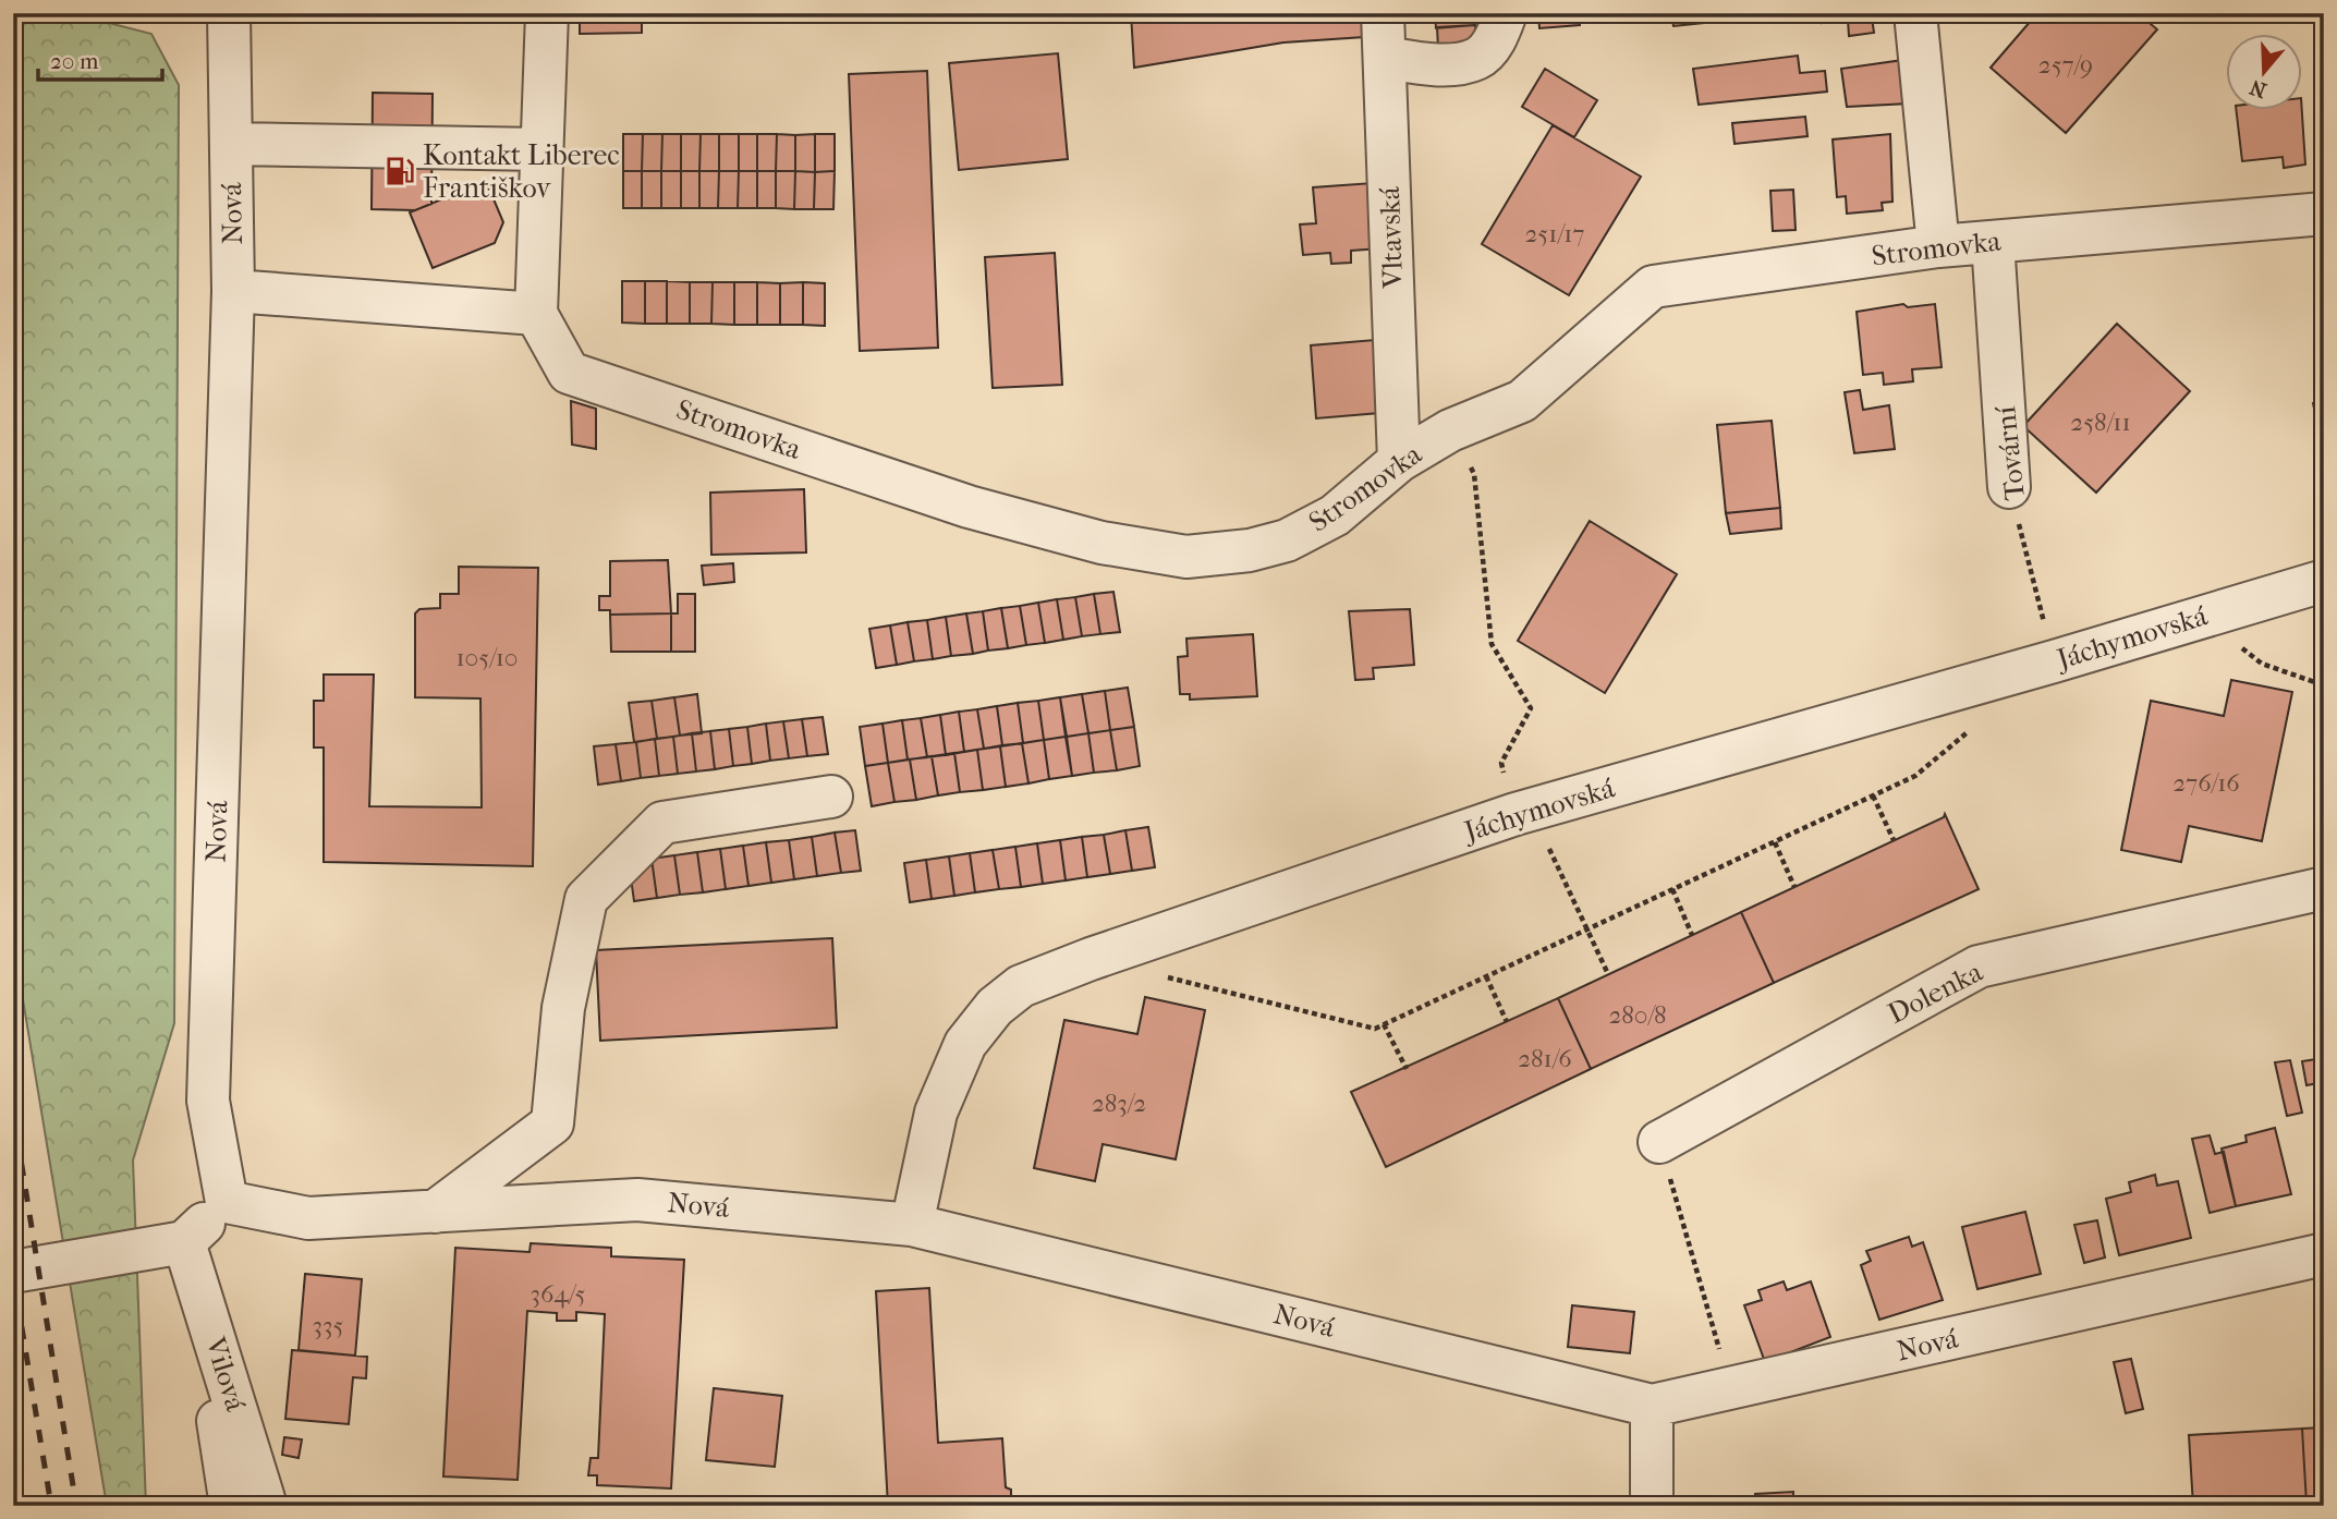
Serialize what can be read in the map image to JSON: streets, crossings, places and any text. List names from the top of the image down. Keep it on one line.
{"streets":{"street":["Nová","Vltavská","Stromovka","Tovární","Jáchymovská","Dolenka","Vilová"]},"crossings":[["Nová","Jáchymovská"],["Vltavská","Stromovka"],["Stromovka","Tovární"],["Tovární","Jáchymovská"]],"places":{"fuel station":["Kontakt Liberec Františkov"]},"house_numbers":["257/9","251/17","258/11","105/10","276/16","280/8","281/6","283/2","364/5","335"],"scale_bar":"20 m","north":"bottom"}
